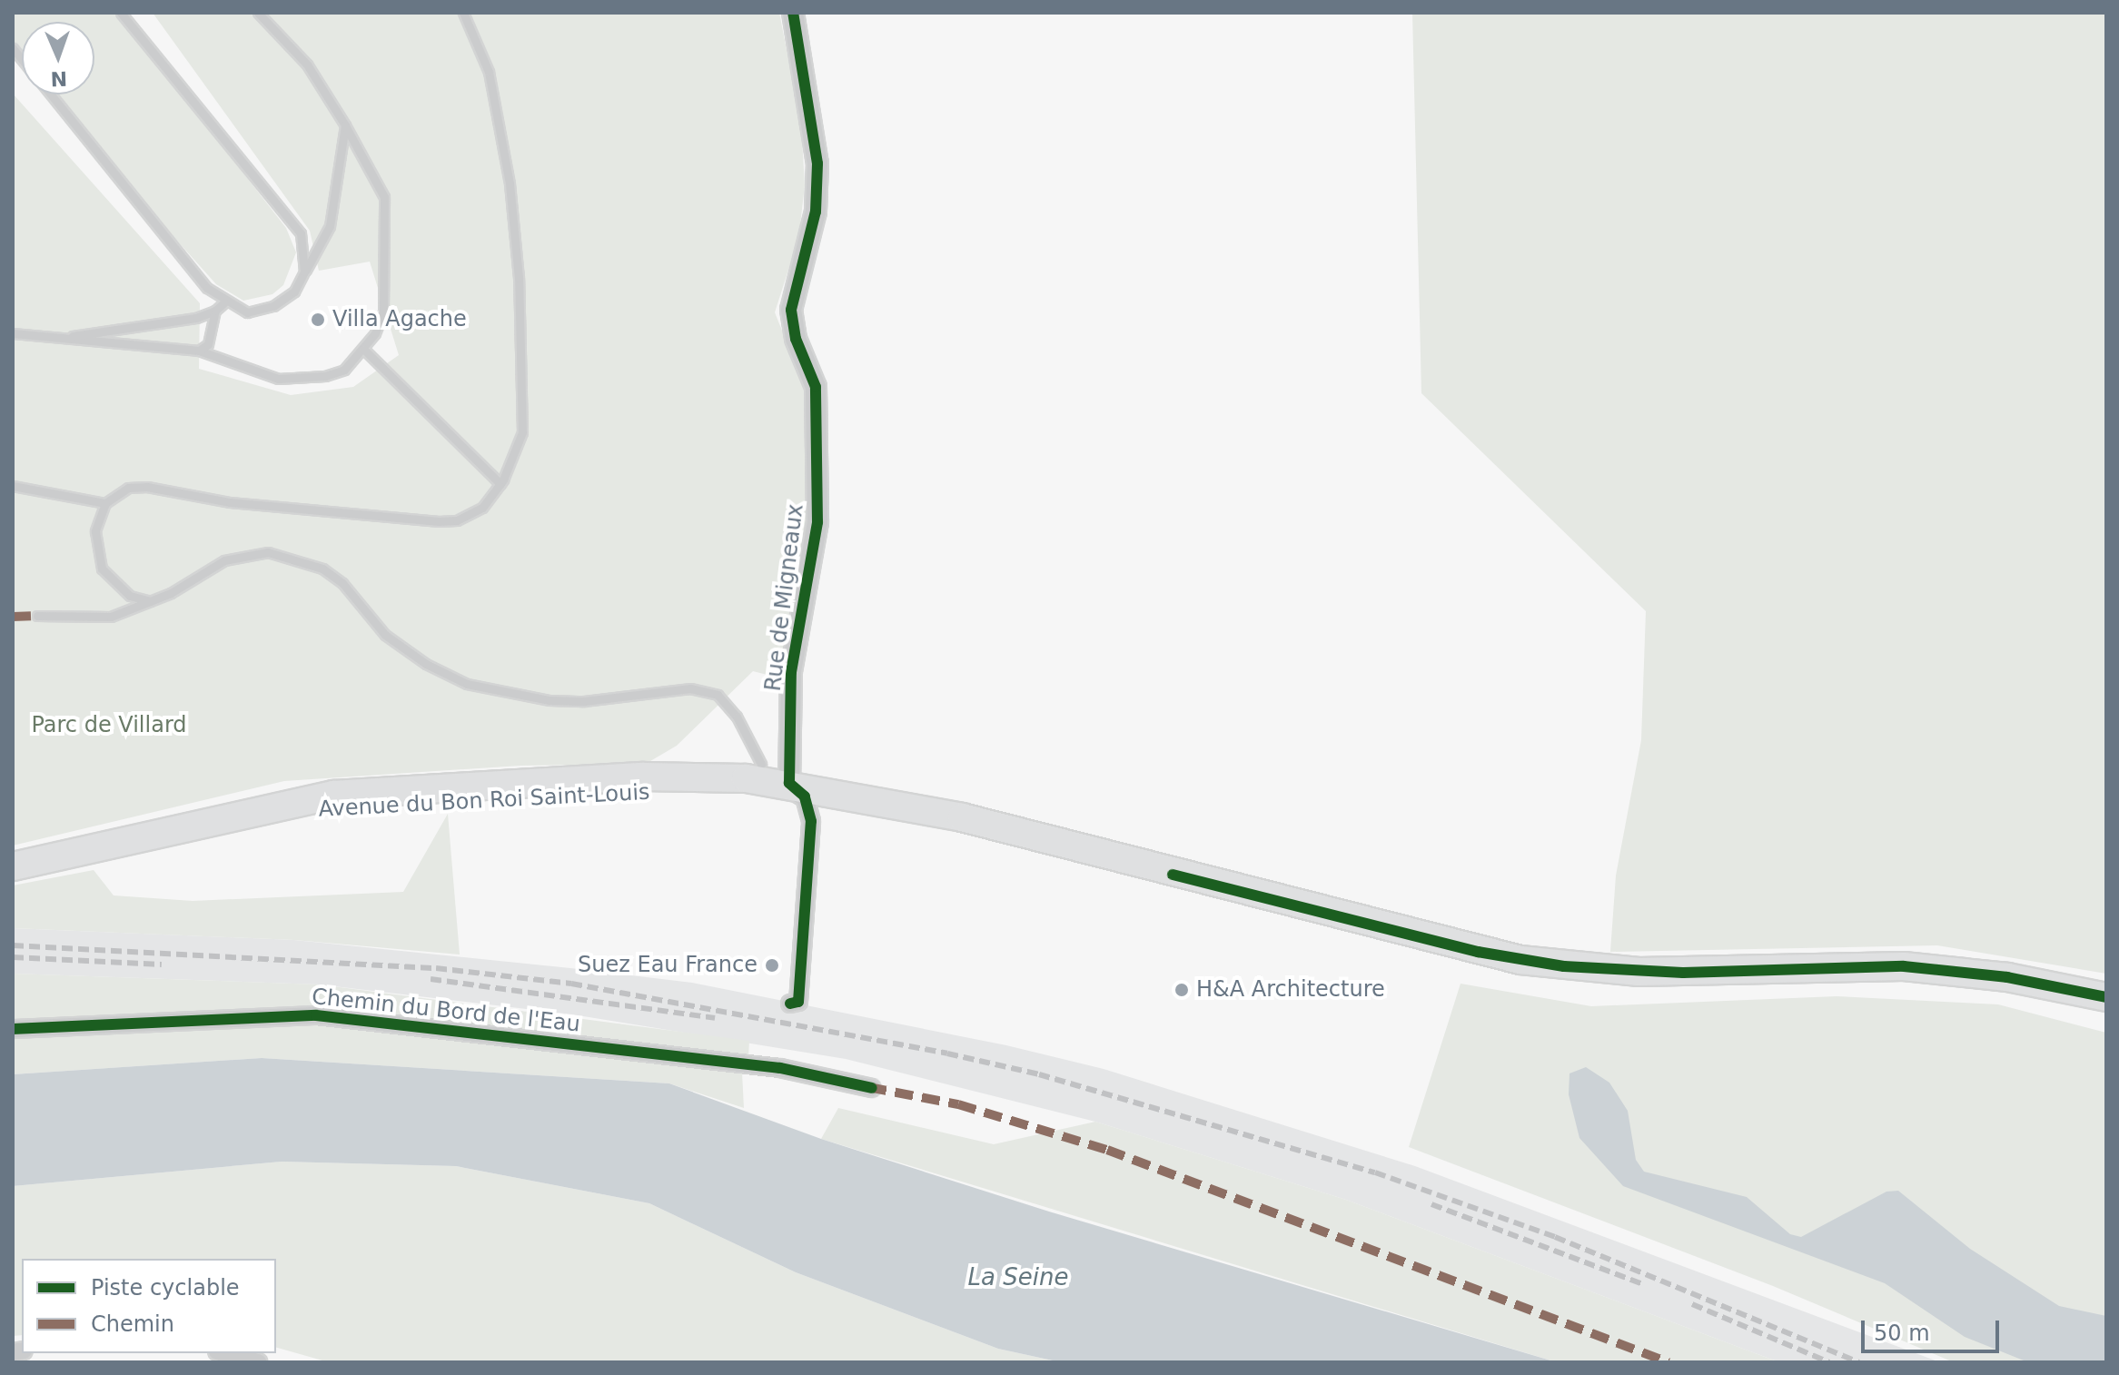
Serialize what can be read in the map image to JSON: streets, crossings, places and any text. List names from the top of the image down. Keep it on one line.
{"streets":{"main road":["Avenue du Bon Roi Saint-Louis"],"street":["Rue de Migneaux","Chemin du Bord de l'Eau"]},"crossings":[["Rue de Migneaux","Avenue du Bon Roi Saint-Louis"]],"water":["La Seine"],"parks":["Parc de Villard"],"places":["Villa Agache","Suez Eau France","H&A Architecture"],"legend":["Piste cyclable","Chemin"],"scale_bar":"50 m","north":"bottom"}
